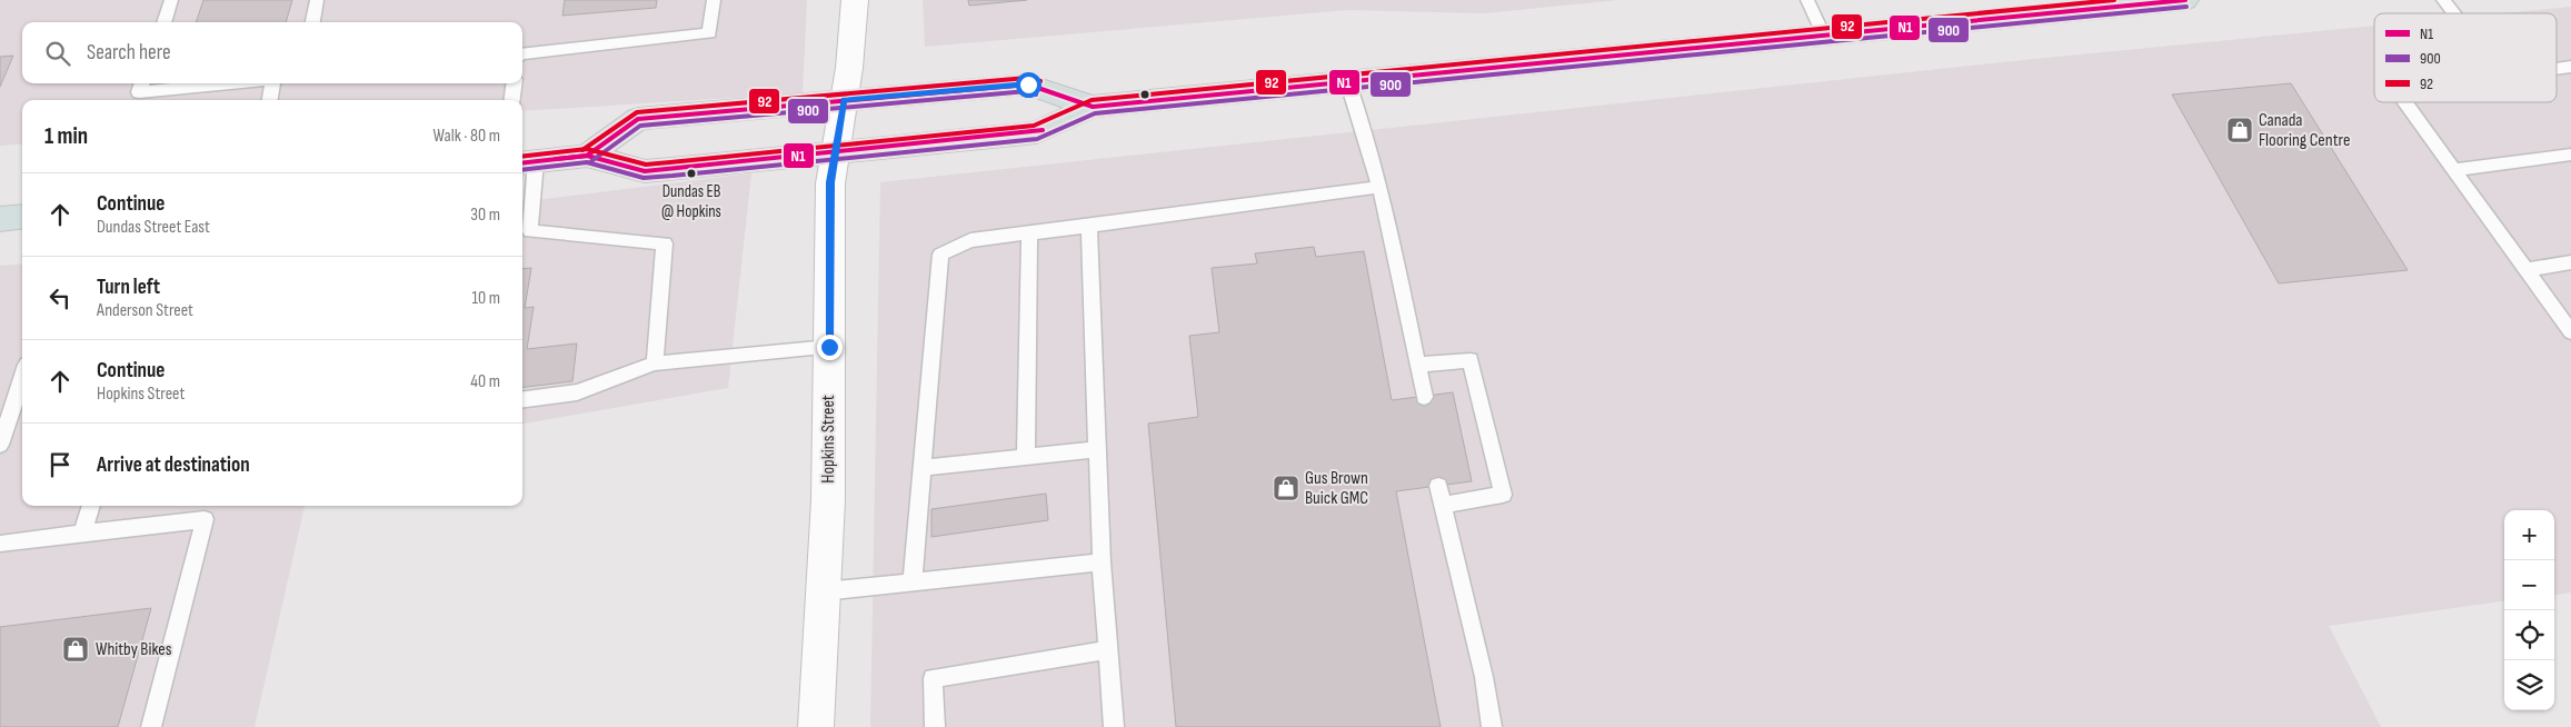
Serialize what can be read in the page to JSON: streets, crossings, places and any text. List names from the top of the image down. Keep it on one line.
{"streets":{"main road":["Hopkins Street"]},"places":{"shop":["Canada Flooring Centre","Gus Brown Buick GMC","Whitby Bikes"],"other":["Dundas EB @ Hopkins"]},"lines":["transit line N1","transit line 92","transit line 900"],"legend":["N1","900","92"],"page":{"search":"Search here","heading":["1 min","Walk · 80 m"],"list":[["Continue","Dundas Street East","30 m"],["Turn left","Anderson Street","10 m"],["Continue","Hopkins Street","40 m"],"Arrive at destination"],"map_buttons":["+","−"]}}
